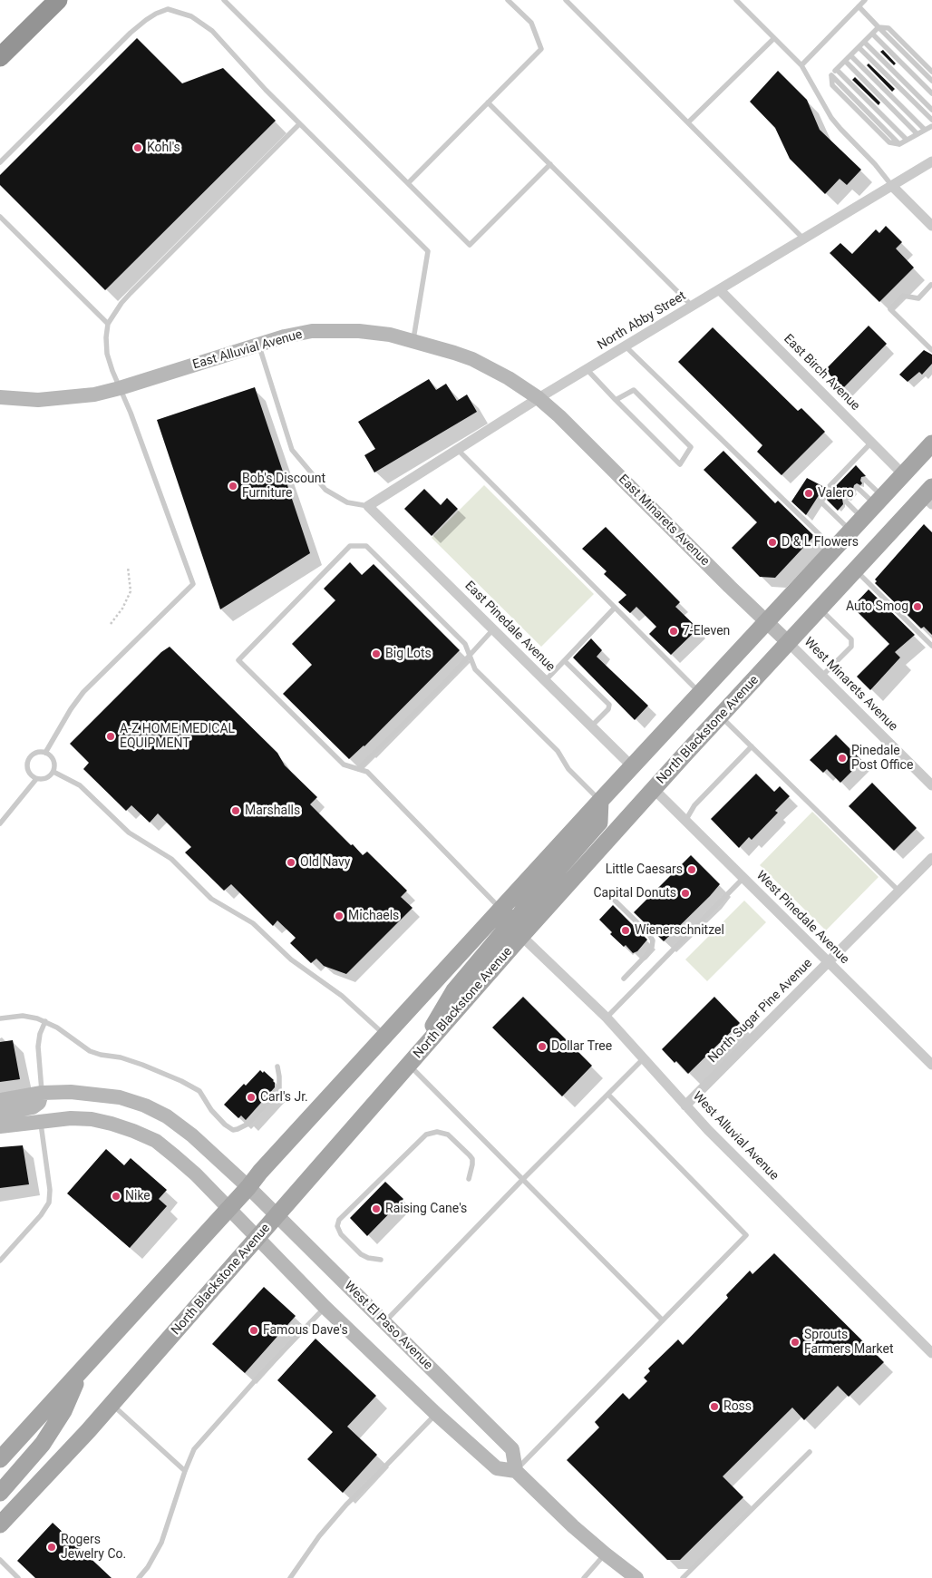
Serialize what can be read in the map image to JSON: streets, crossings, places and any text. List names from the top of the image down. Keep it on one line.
{"streets":{"main road":["North Blackstone Avenue"],"street":["North Abby Street","East Alluvial Avenue","East Birch Avenue","East Minarets Avenue","East Pinedale Avenue","West Minarets Avenue","West Pinedale Avenue","North Sugar Pine Avenue","West Alluvial Avenue","West El Paso Avenue"]},"crossings":[["North Abby Street","East Alluvial Avenue"],["North Abby Street","East Birch Avenue"],["North Abby Street","East Minarets Avenue"],["North Abby Street","East Pinedale Avenue"],["East Alluvial Avenue","East Minarets Avenue"],["East Minarets Avenue","West Minarets Avenue"],["East Minarets Avenue","North Blackstone Avenue"],["West Minarets Avenue","North Blackstone Avenue"],["North Blackstone Avenue","West Pinedale Avenue"],["North Blackstone Avenue","West Alluvial Avenue"],["North Blackstone Avenue","West El Paso Avenue"],["West Pinedale Avenue","North Sugar Pine Avenue"],["North Sugar Pine Avenue","West Alluvial Avenue"]],"places":["Kohl's","Bob's Discount Furniture","Valero","D & L Flowers","Auto Smog","7-Eleven","Big Lots","A-Z HOME MEDICAL EQUIPMENT","Pinedale Post Office","Marshalls","Old Navy","Little Caesars","Capital Donuts","Michaels","Wienerschnitzel","Dollar Tree","Carl's Jr.","Nike","Raising Cane's","Famous Dave's","Sprouts Farmers Market","Ross","Rogers Jewelry Co."]}
